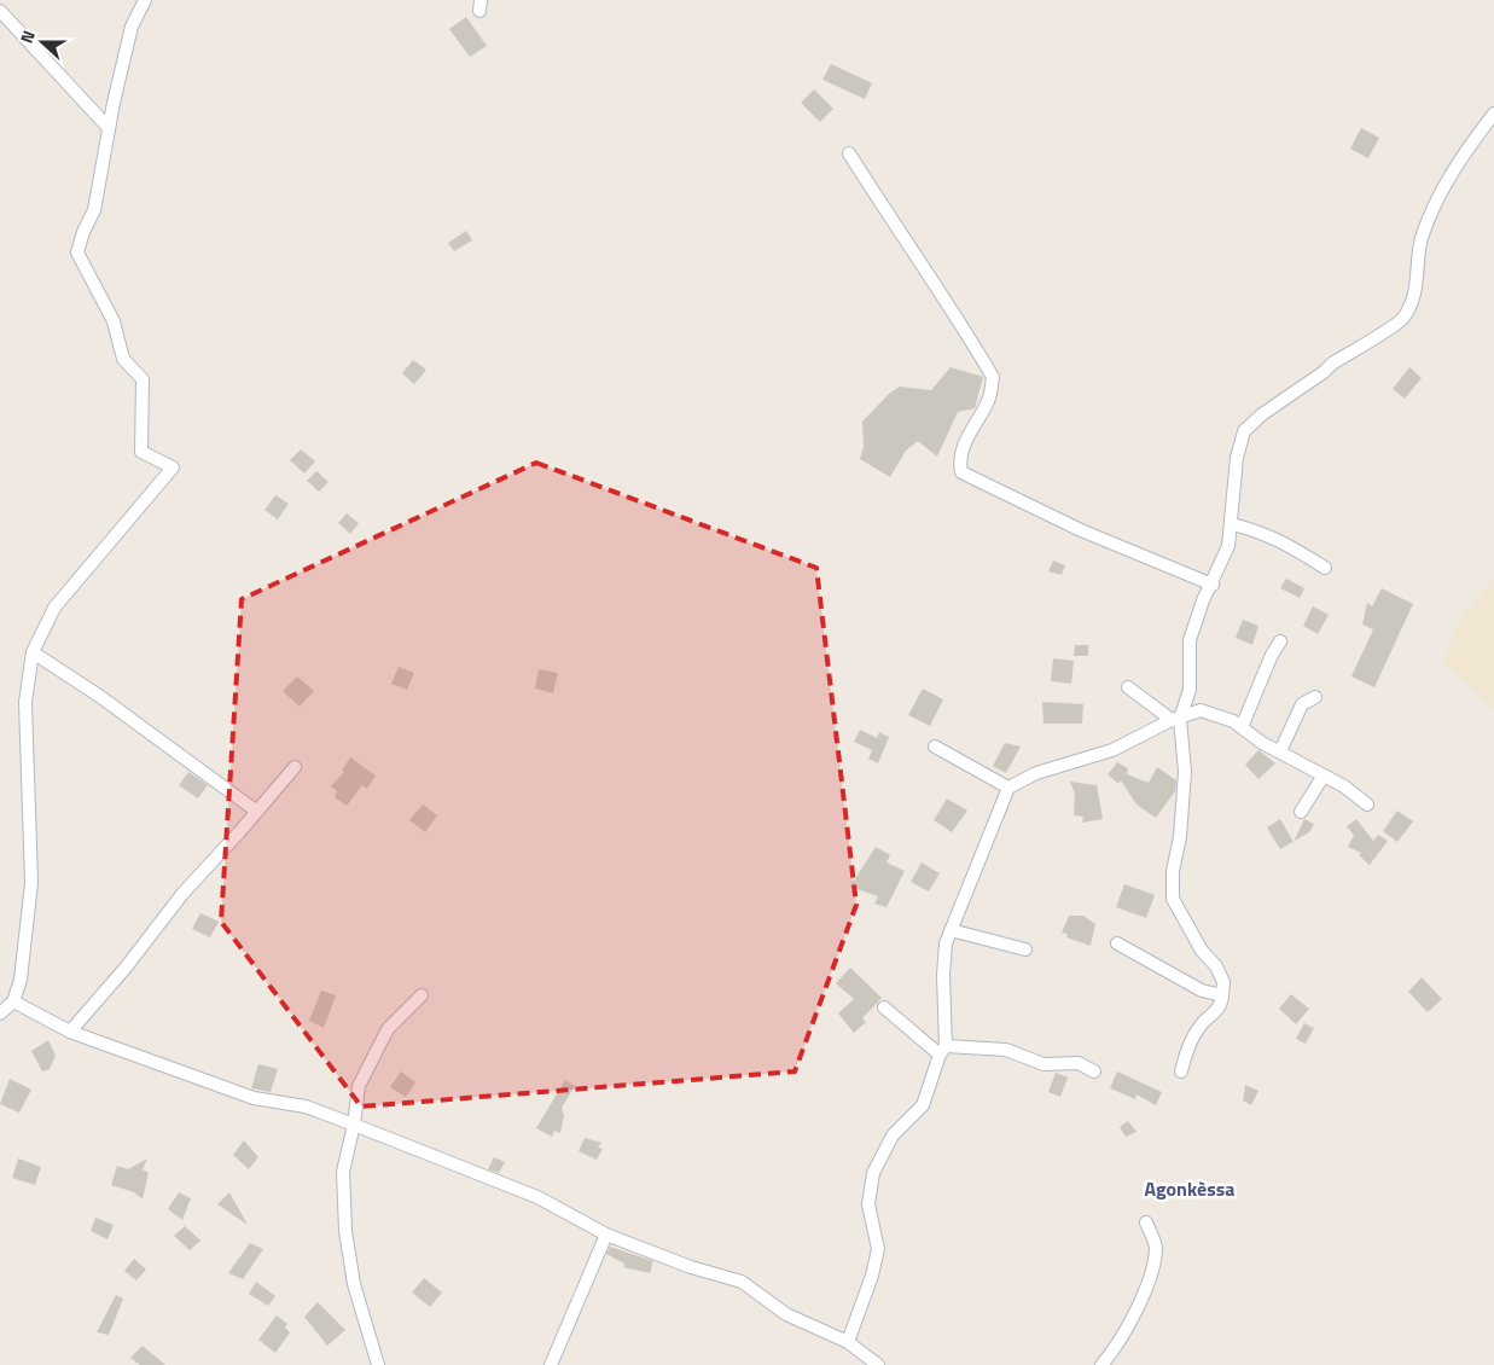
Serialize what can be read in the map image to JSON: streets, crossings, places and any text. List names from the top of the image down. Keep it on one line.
{"districts":["Agonkèssa"],"north":"left"}
